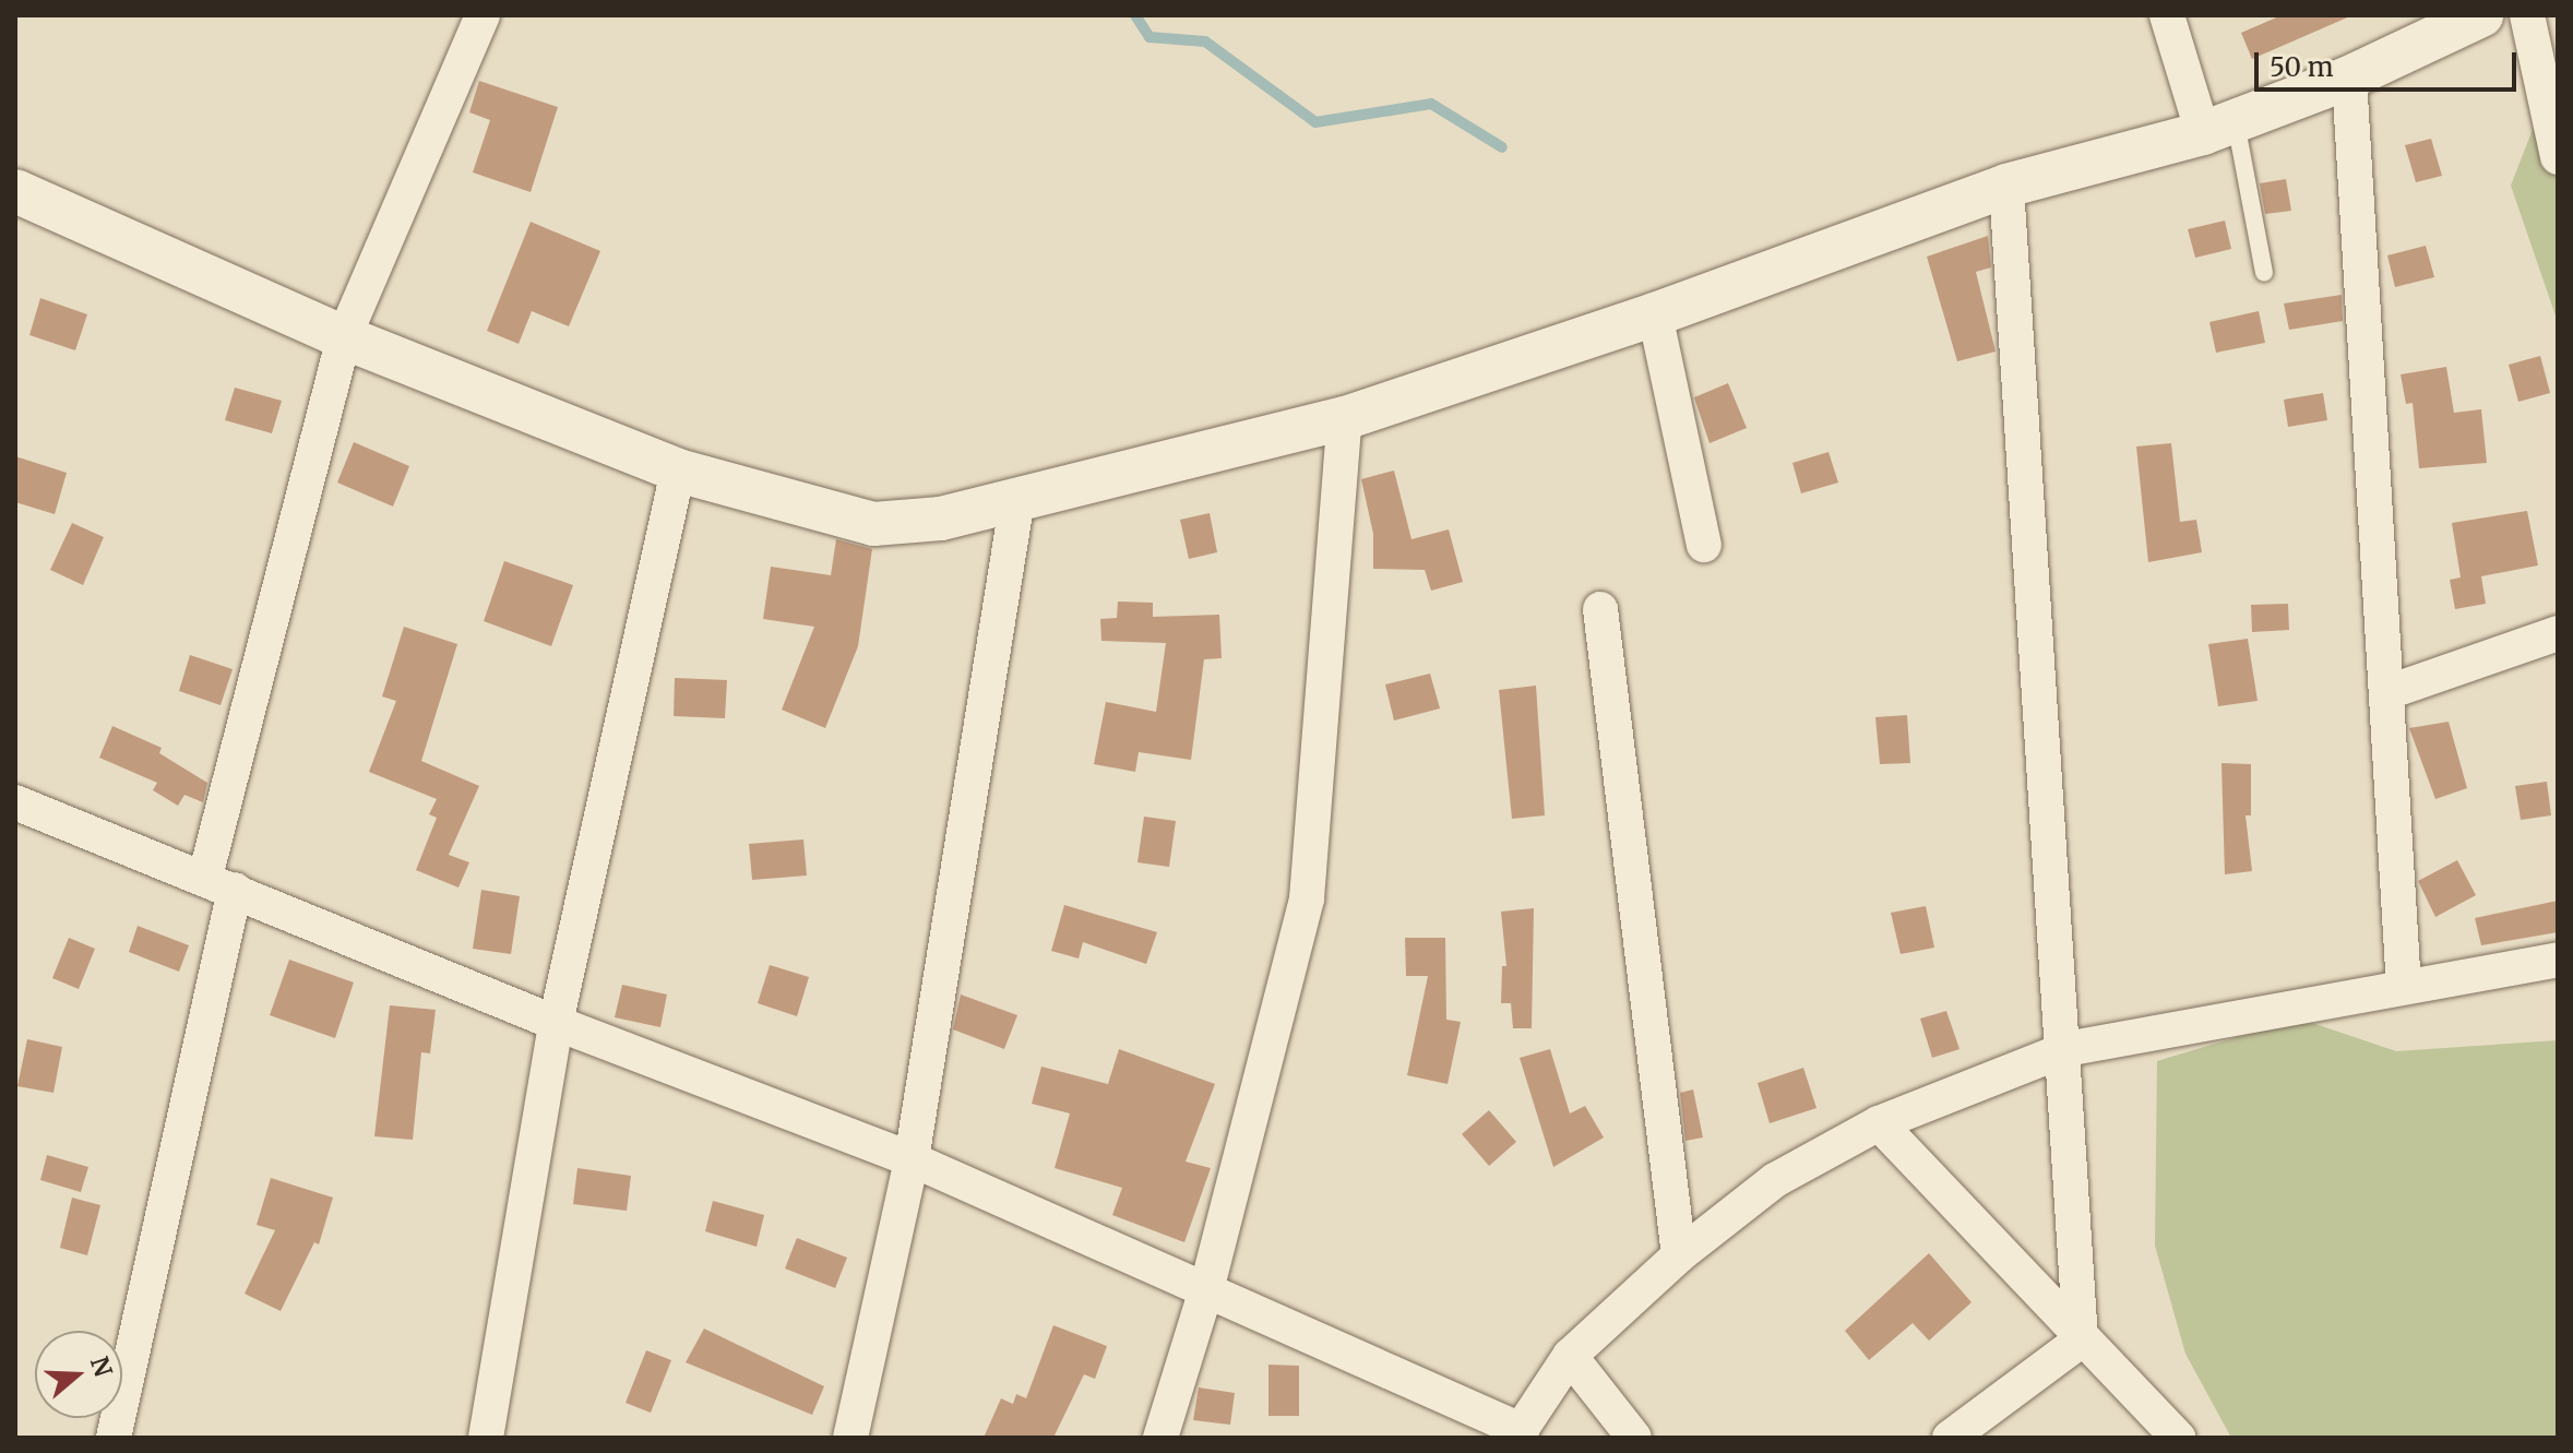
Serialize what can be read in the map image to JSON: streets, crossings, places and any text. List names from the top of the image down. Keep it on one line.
{"scale_bar":"50 m","north":"right"}
